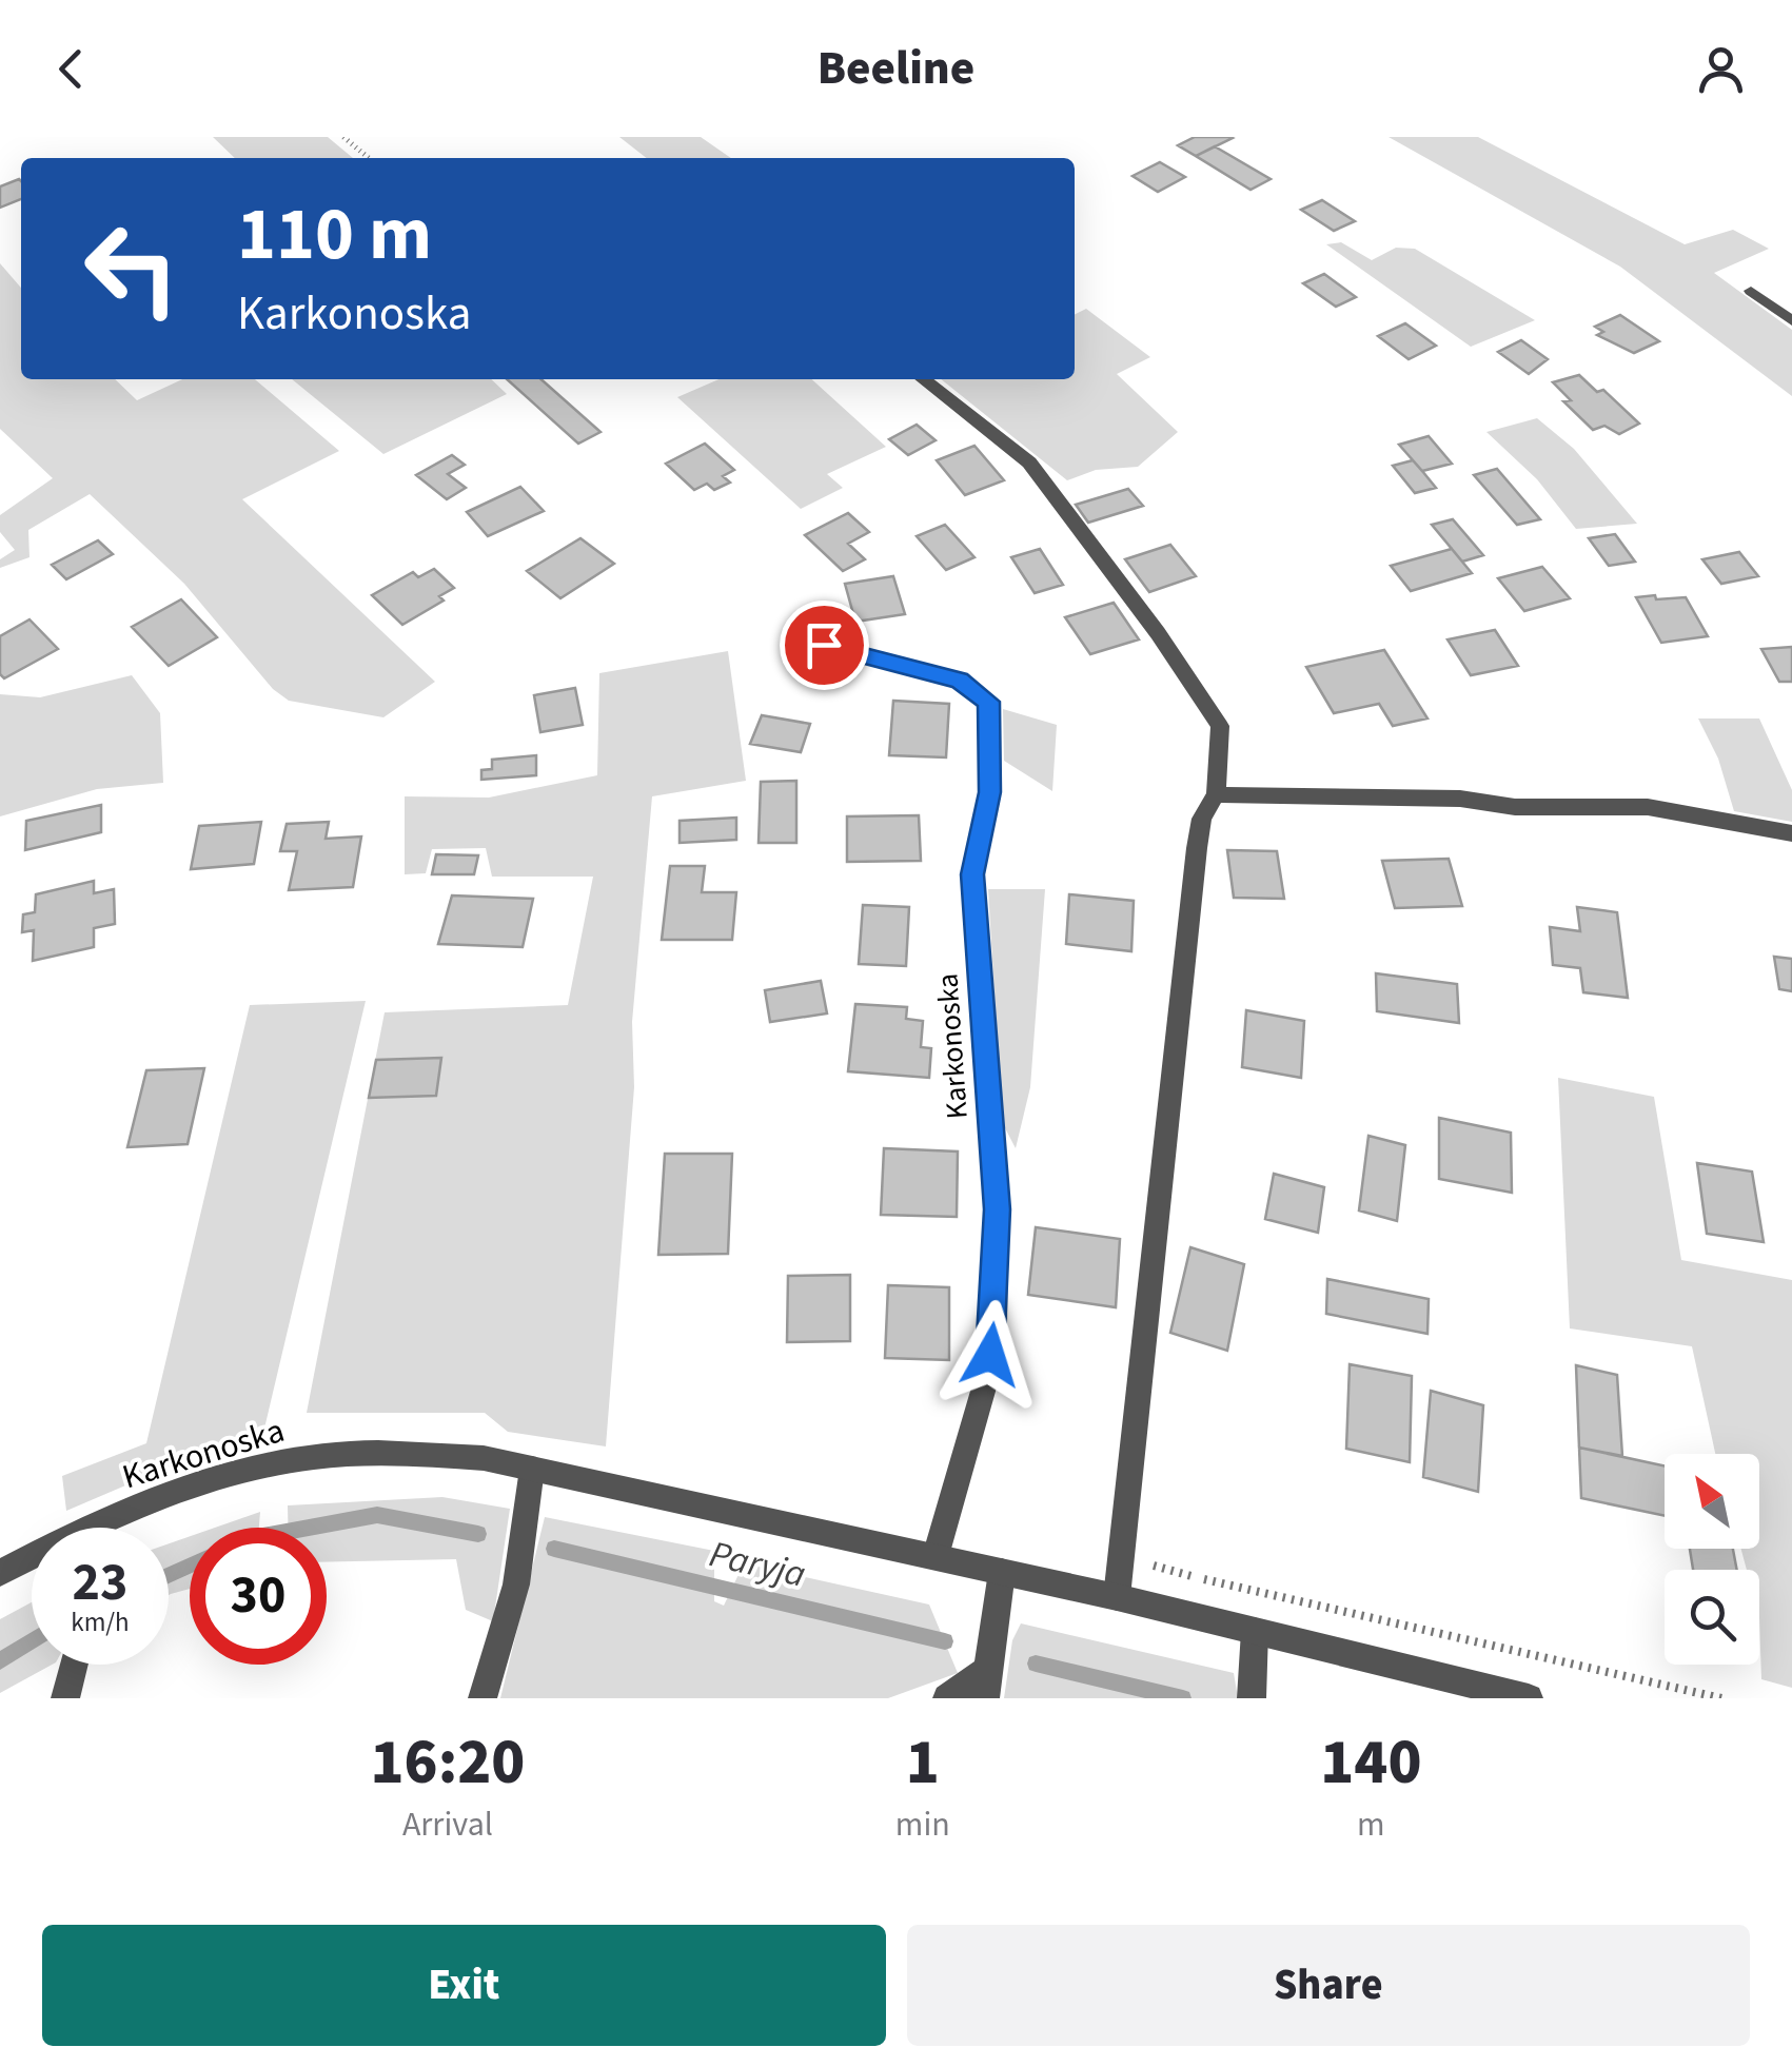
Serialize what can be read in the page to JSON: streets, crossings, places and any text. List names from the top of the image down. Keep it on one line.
{"streets":{"street":["Karkonoska"]},"water":["Paryja"],"north":"top left","page":{"header":"Beeline","turn":["110 m","Karkonoska"],"speed":"23 km/h","limit":"30","eta":["16:20","Arrival","1","min","140","m"],"buttons":["Exit","Share"]}}
